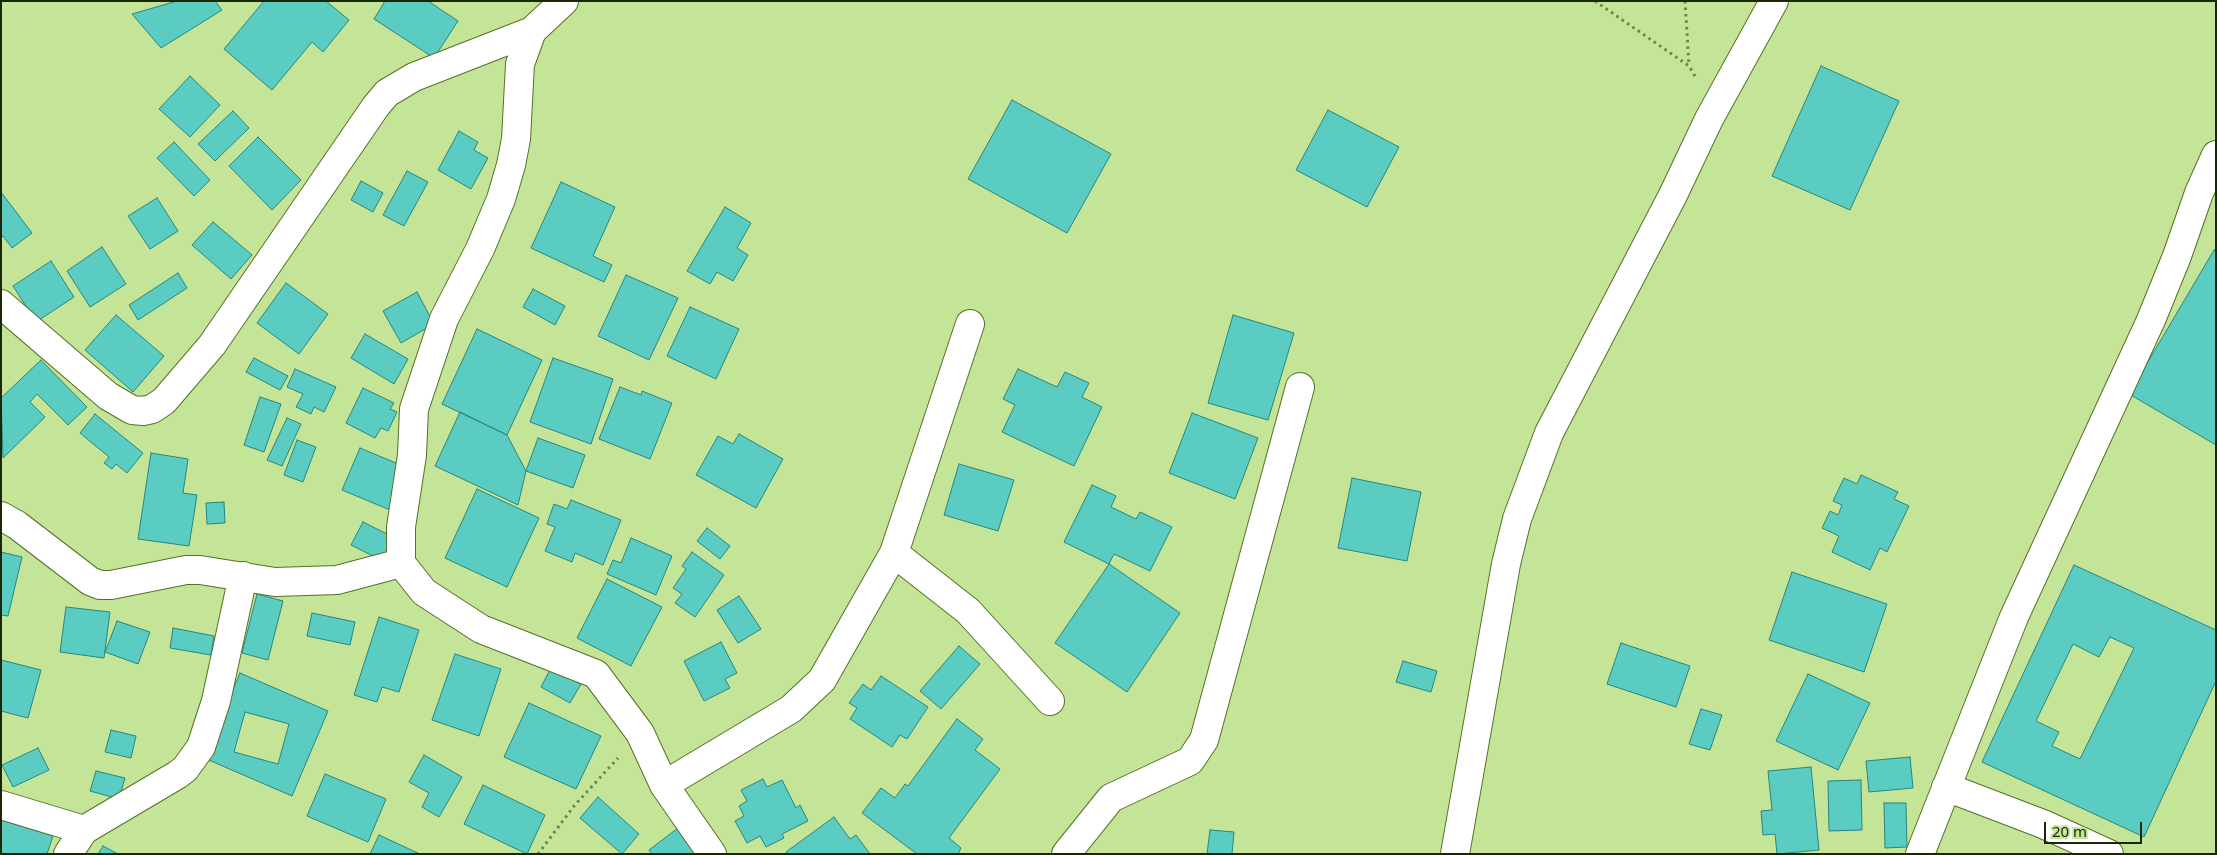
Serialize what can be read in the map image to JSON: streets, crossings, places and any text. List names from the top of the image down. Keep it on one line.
{"scale_bar":"20 m"}
